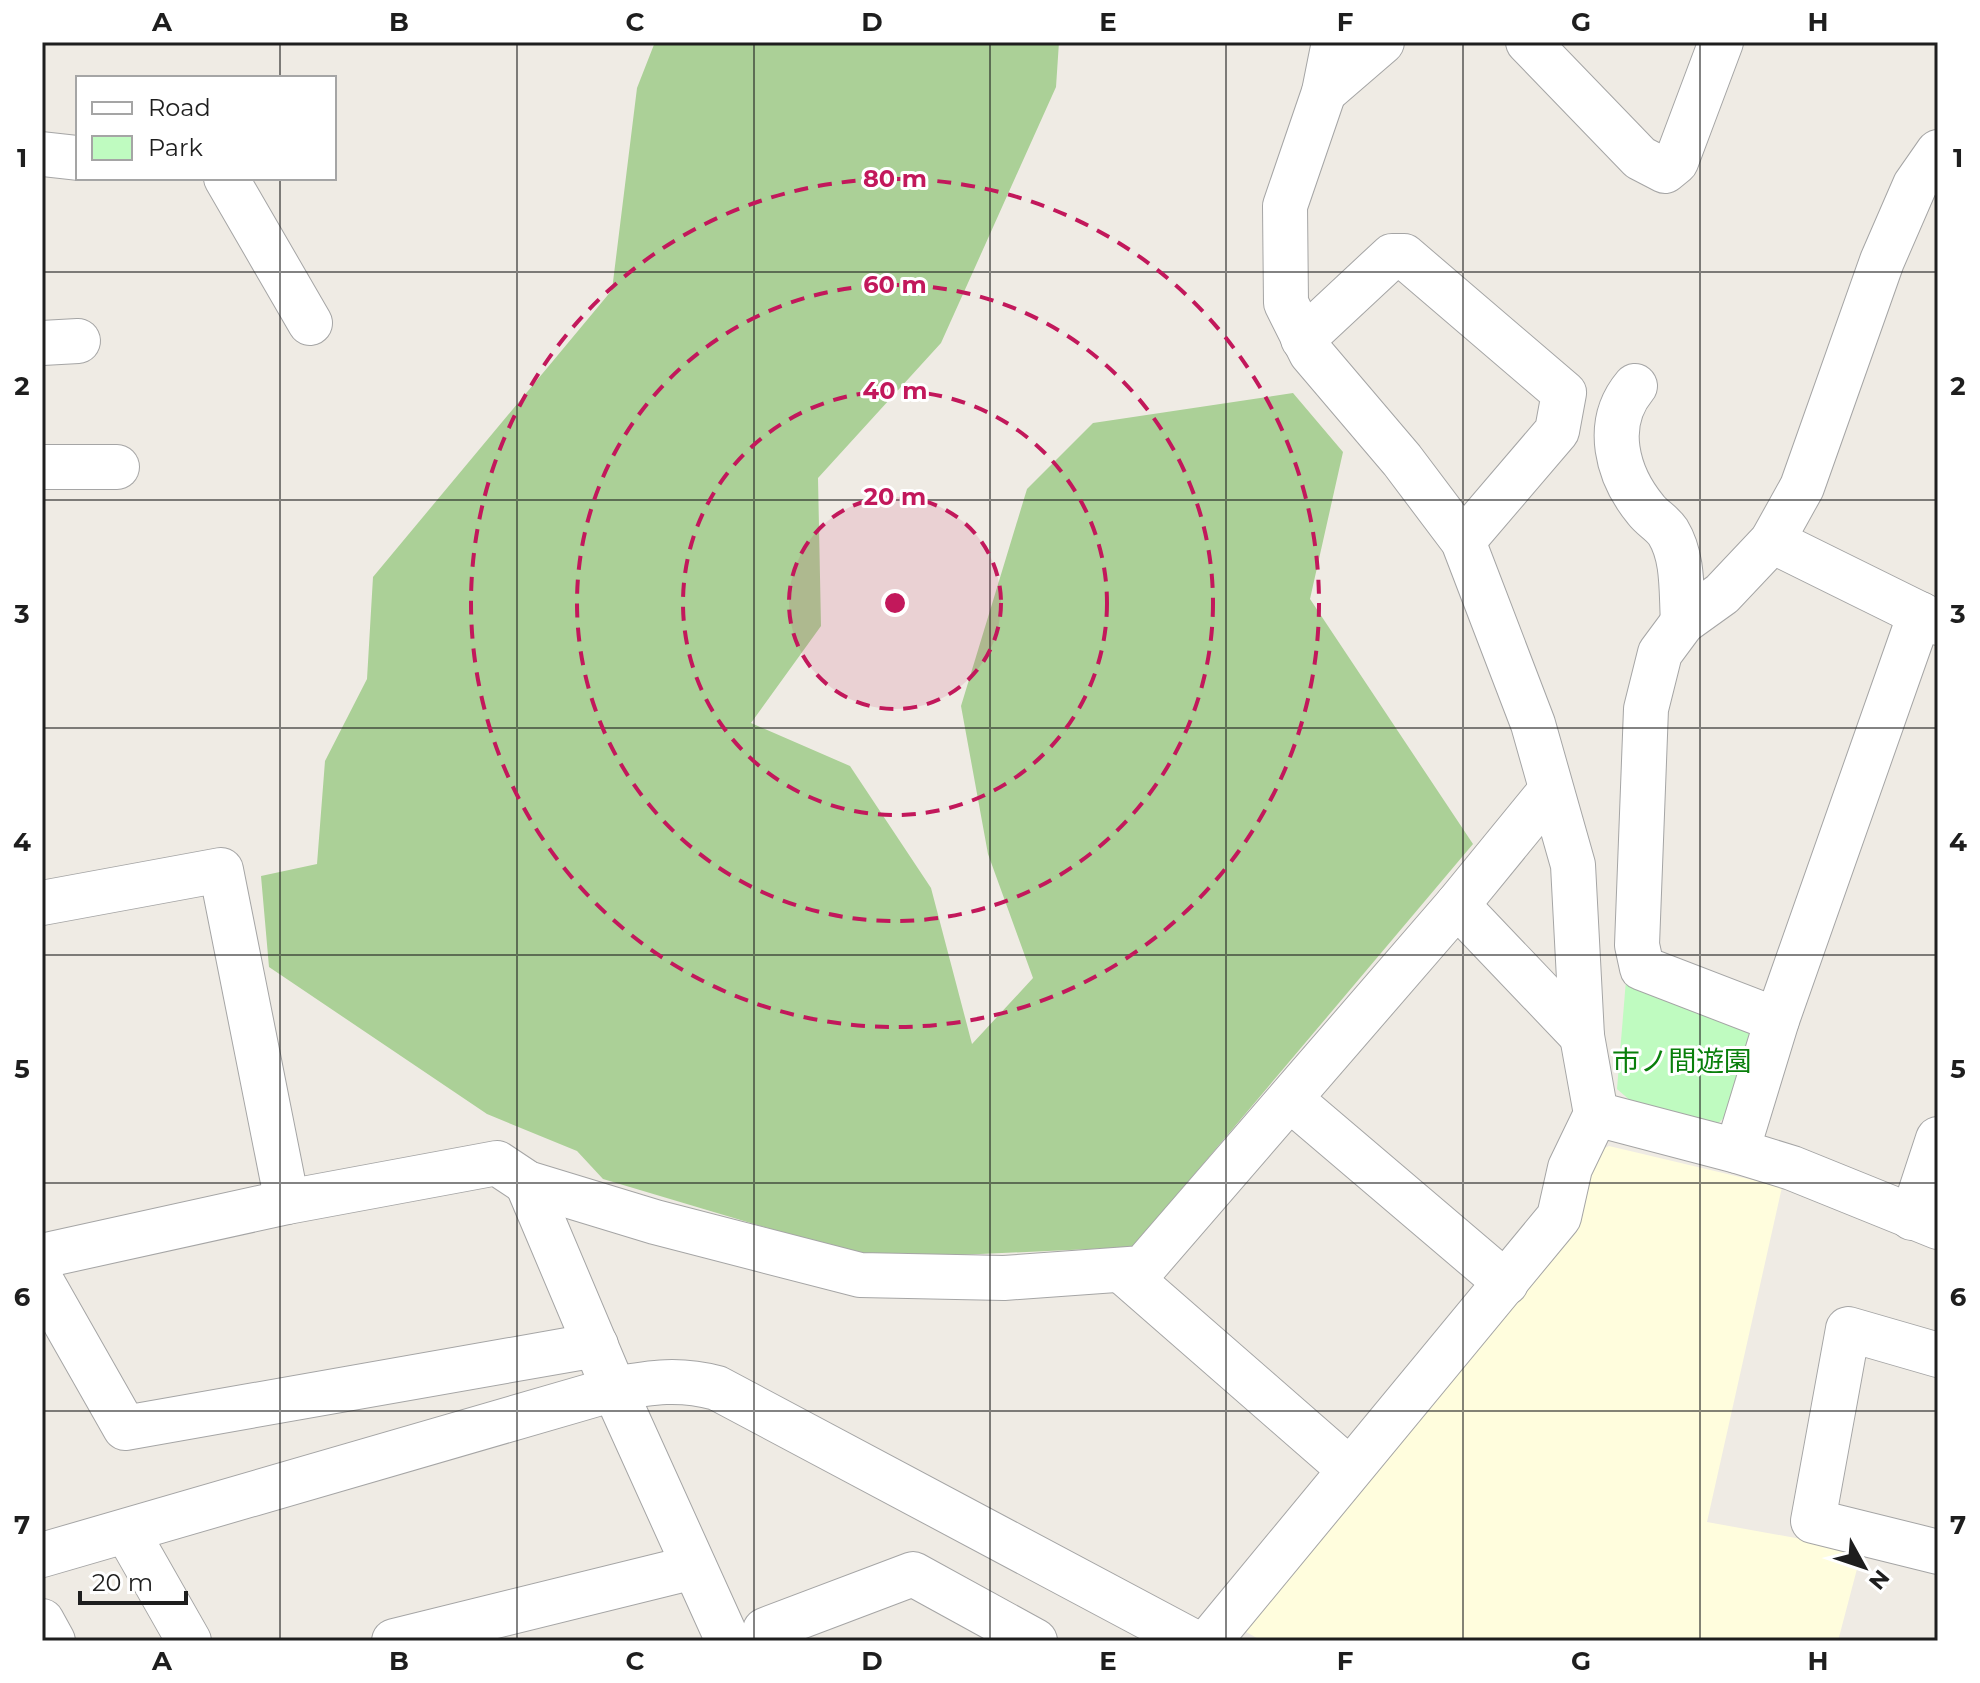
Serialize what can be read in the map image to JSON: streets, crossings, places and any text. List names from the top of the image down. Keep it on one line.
{"parks":["市ノ間遊園"],"legend":["Road","Park"],"scale_bar":"20 m","north":"bottom right","grid":{"columns":["A","B","C","D","E","F","G","H"],"rows":["1","2","3","4","5","6","7"]},"rings":["80 m","60 m","40 m","20 m"]}
